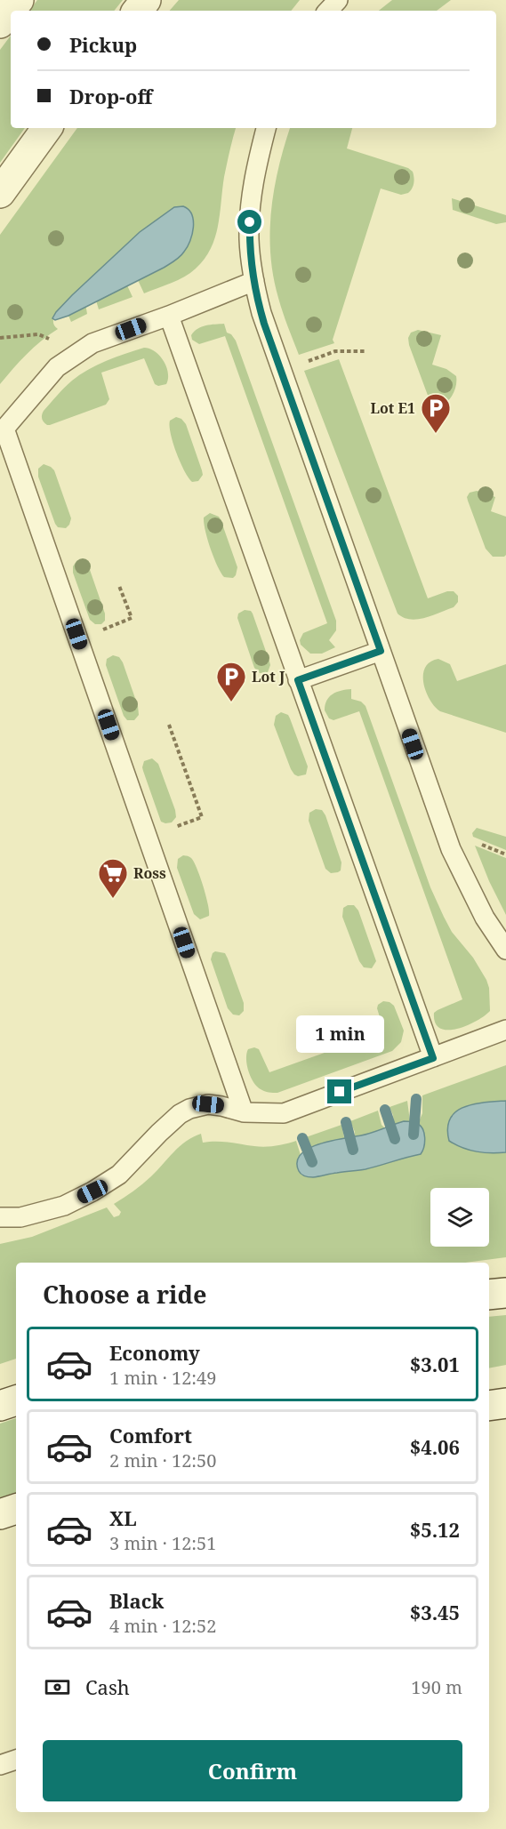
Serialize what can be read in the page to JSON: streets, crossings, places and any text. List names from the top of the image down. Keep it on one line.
{"places":{"parking":["Lot E1","Lot J"],"supermarket":["Ross"]},"page":{"banner":["Pickup","Drop-off"],"bubble":"1 min","heading":"Choose a ride","list":[{"name":"Economy","note":"1 min · 12:49","value":"$3.01"},{"name":"Comfort","note":"2 min · 12:50","value":"$4.06"},{"name":"XL","note":"3 min · 12:51","value":"$5.12"},{"name":"Black","note":"4 min · 12:52","value":"$3.45"}],"pay":["Cash","190 m"],"buttons":"Confirm"}}
